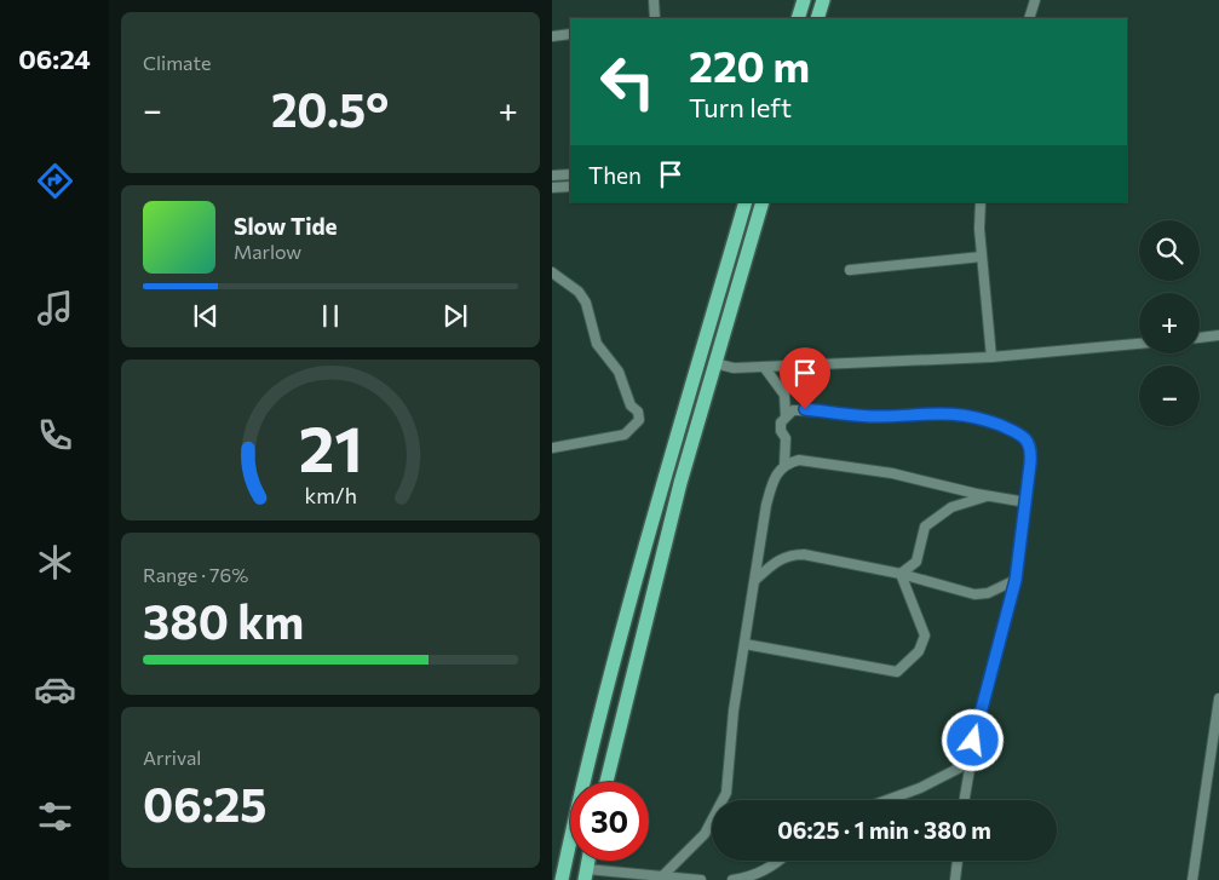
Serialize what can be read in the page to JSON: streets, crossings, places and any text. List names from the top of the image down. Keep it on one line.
{"page":{"tabs":"06:24","tile":["Climate",["Range · 76%","380 km"],["Arrival","06:25"]],"turn":["220 m","Turn left"],"heat":["−","20.5°","+"],"then":"Then","song":["Slow Tide","Marlow"],"map_buttons":["+","−"],"limit":"30","trip":"06:25 · 1 min · 380 m","gauge":["21","km/h"]}}
